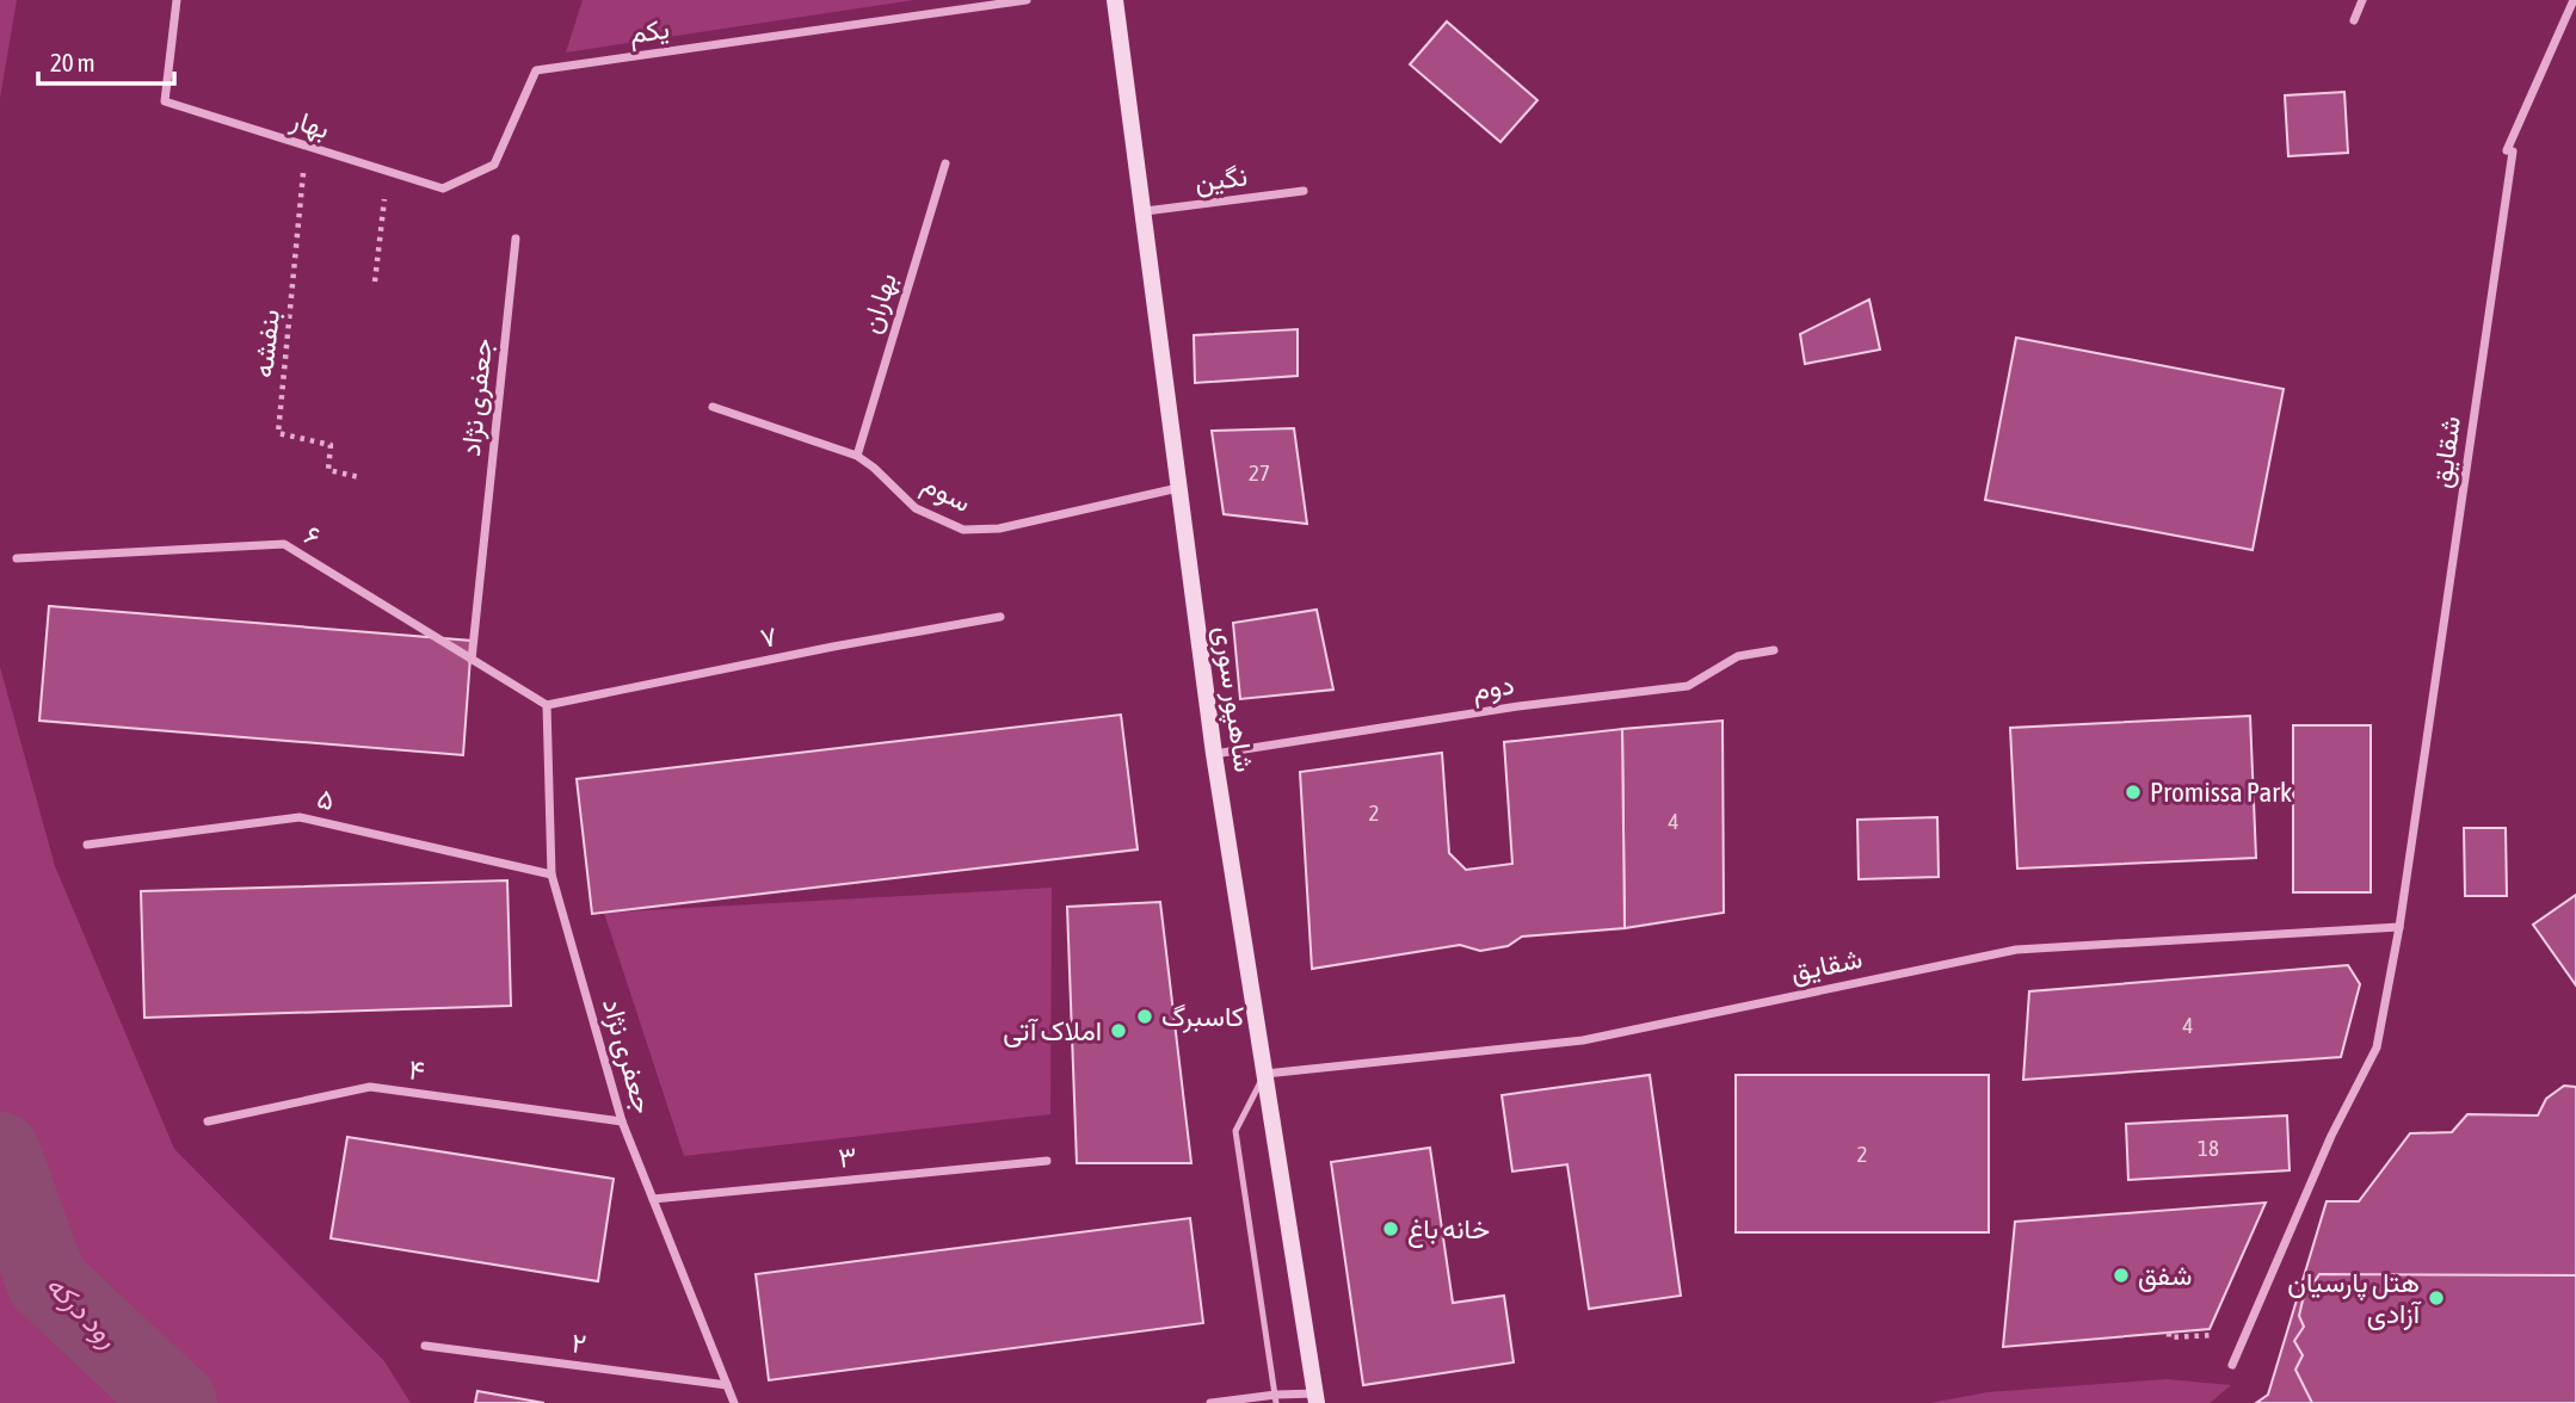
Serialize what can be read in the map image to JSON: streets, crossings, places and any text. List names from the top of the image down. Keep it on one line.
{"streets":{"street":["یکم","بهار","نگین","بهاران","جعفری نژاد","شقایق","سوم","۶","۷","دوم","شاهپور سوری","۵","۴","۳","۲"],"path":["بنفشه"]},"crossings":[["یکم","بهار"],["بهار","بنفشه"],["نگین","شاهپور سوری"],["بهاران","سوم"],["جعفری نژاد","۶"],["جعفری نژاد","۷"],["جعفری نژاد","۵"],["جعفری نژاد","۴"],["جعفری نژاد","۳"],["جعفری نژاد","۲"],["شقایق","شاهپور سوری"],["سوم","شاهپور سوری"],["۶","۷"],["دوم","شاهپور سوری"]],"water":["رود درکه"],"places":["Promissa Park","کاسبرگ","املاک آتی","خانه باغ","شفق","هتل پارسیان آزادی"],"house_numbers":["27","2","4","4","18","2"],"scale_bar":"20 m"}
